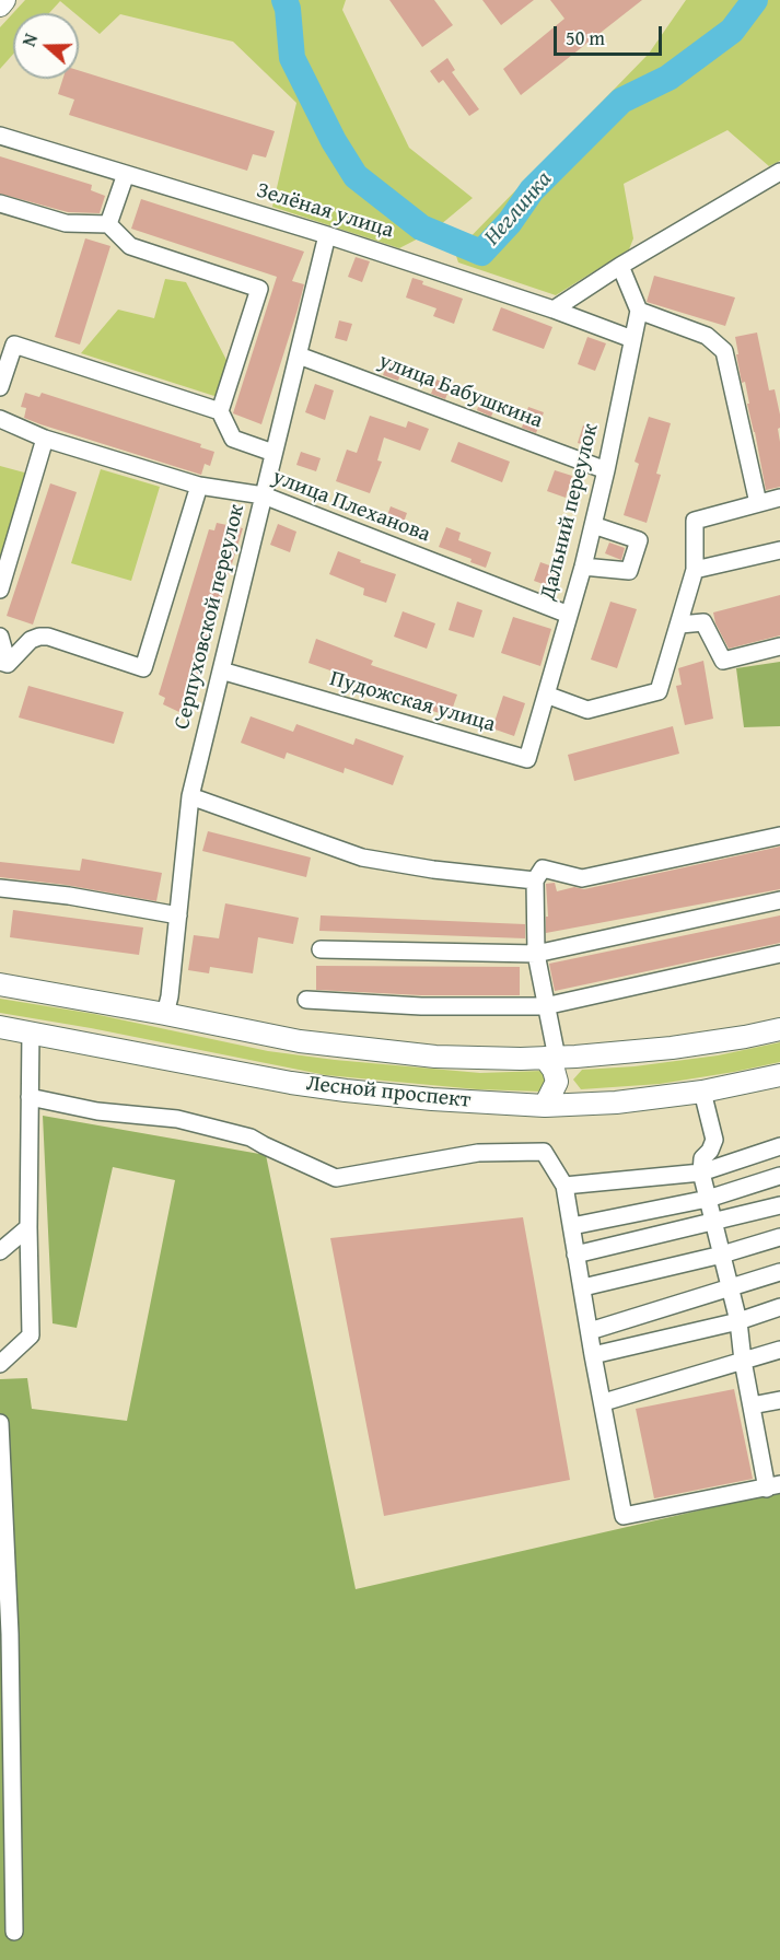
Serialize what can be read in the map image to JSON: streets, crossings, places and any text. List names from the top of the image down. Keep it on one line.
{"streets":{"main road":["Лесной проспект"],"street":["Зелёная улица","улица Бабушкина","улица Плеханова","Дальний переулок","Серпуховской переулок","Пудожская улица"]},"crossings":[["Зелёная улица","Дальний переулок"],["Зелёная улица","Серпуховской переулок"],["улица Бабушкина","Дальний переулок"],["улица Бабушкина","Серпуховской переулок"],["улица Плеханова","Дальний переулок"],["улица Плеханова","Серпуховской переулок"],["Дальний переулок","Пудожская улица"],["Серпуховской переулок","Пудожская улица"],["Серпуховской переулок","Лесной проспект"]],"water":["Неглинка"],"scale_bar":"50 m","north":"left"}
